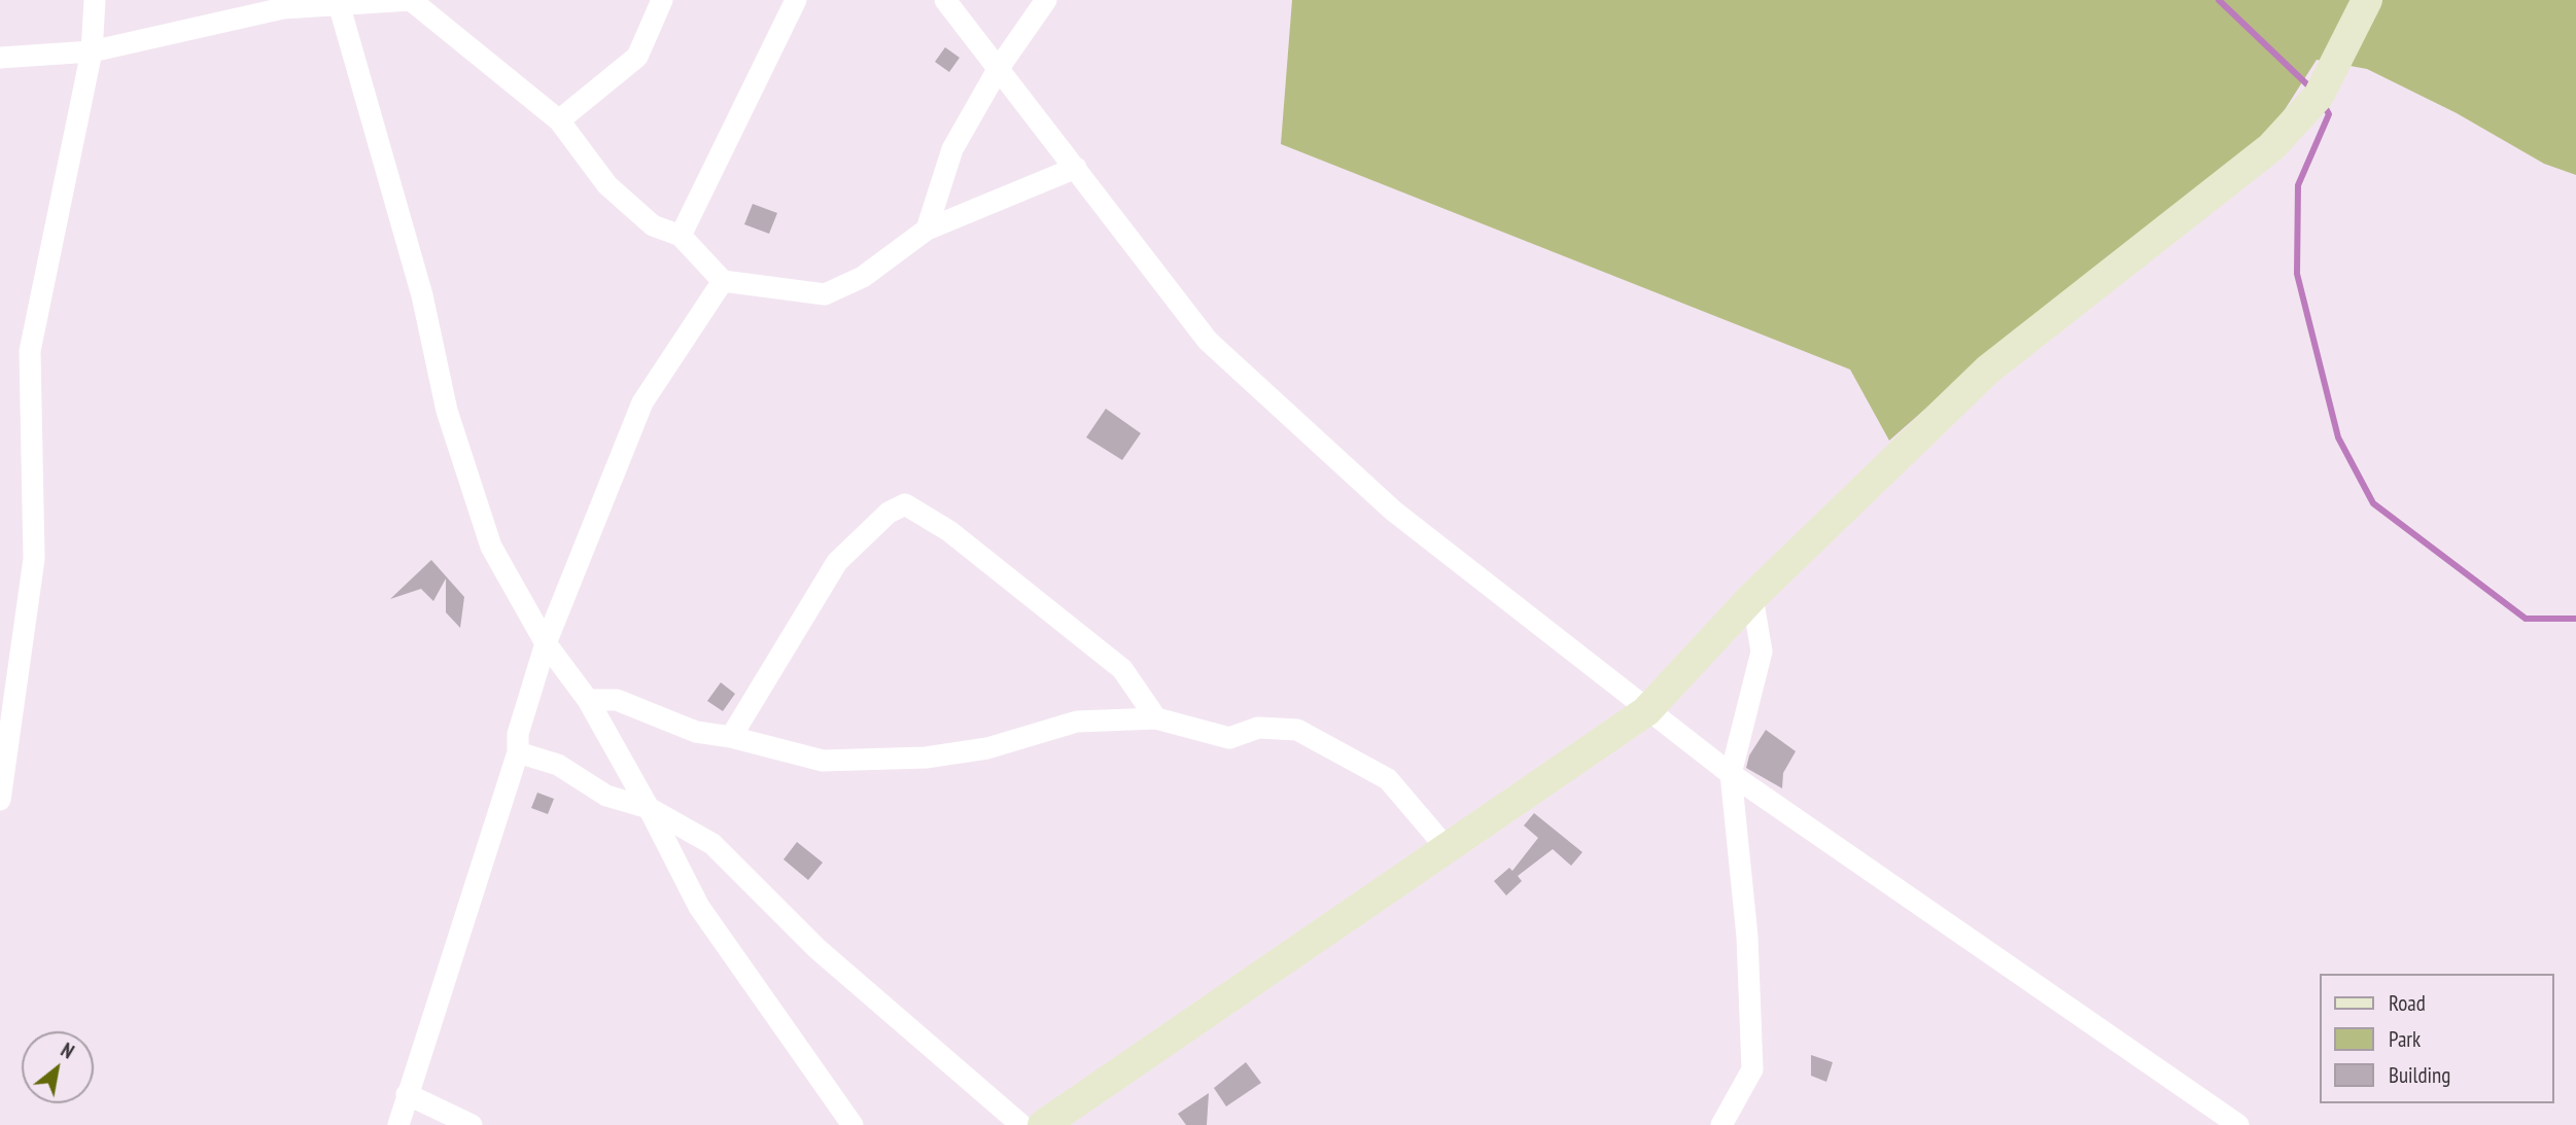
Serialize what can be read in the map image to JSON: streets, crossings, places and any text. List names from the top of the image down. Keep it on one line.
{"legend":["Road","Park","Building"],"north":"top right"}
